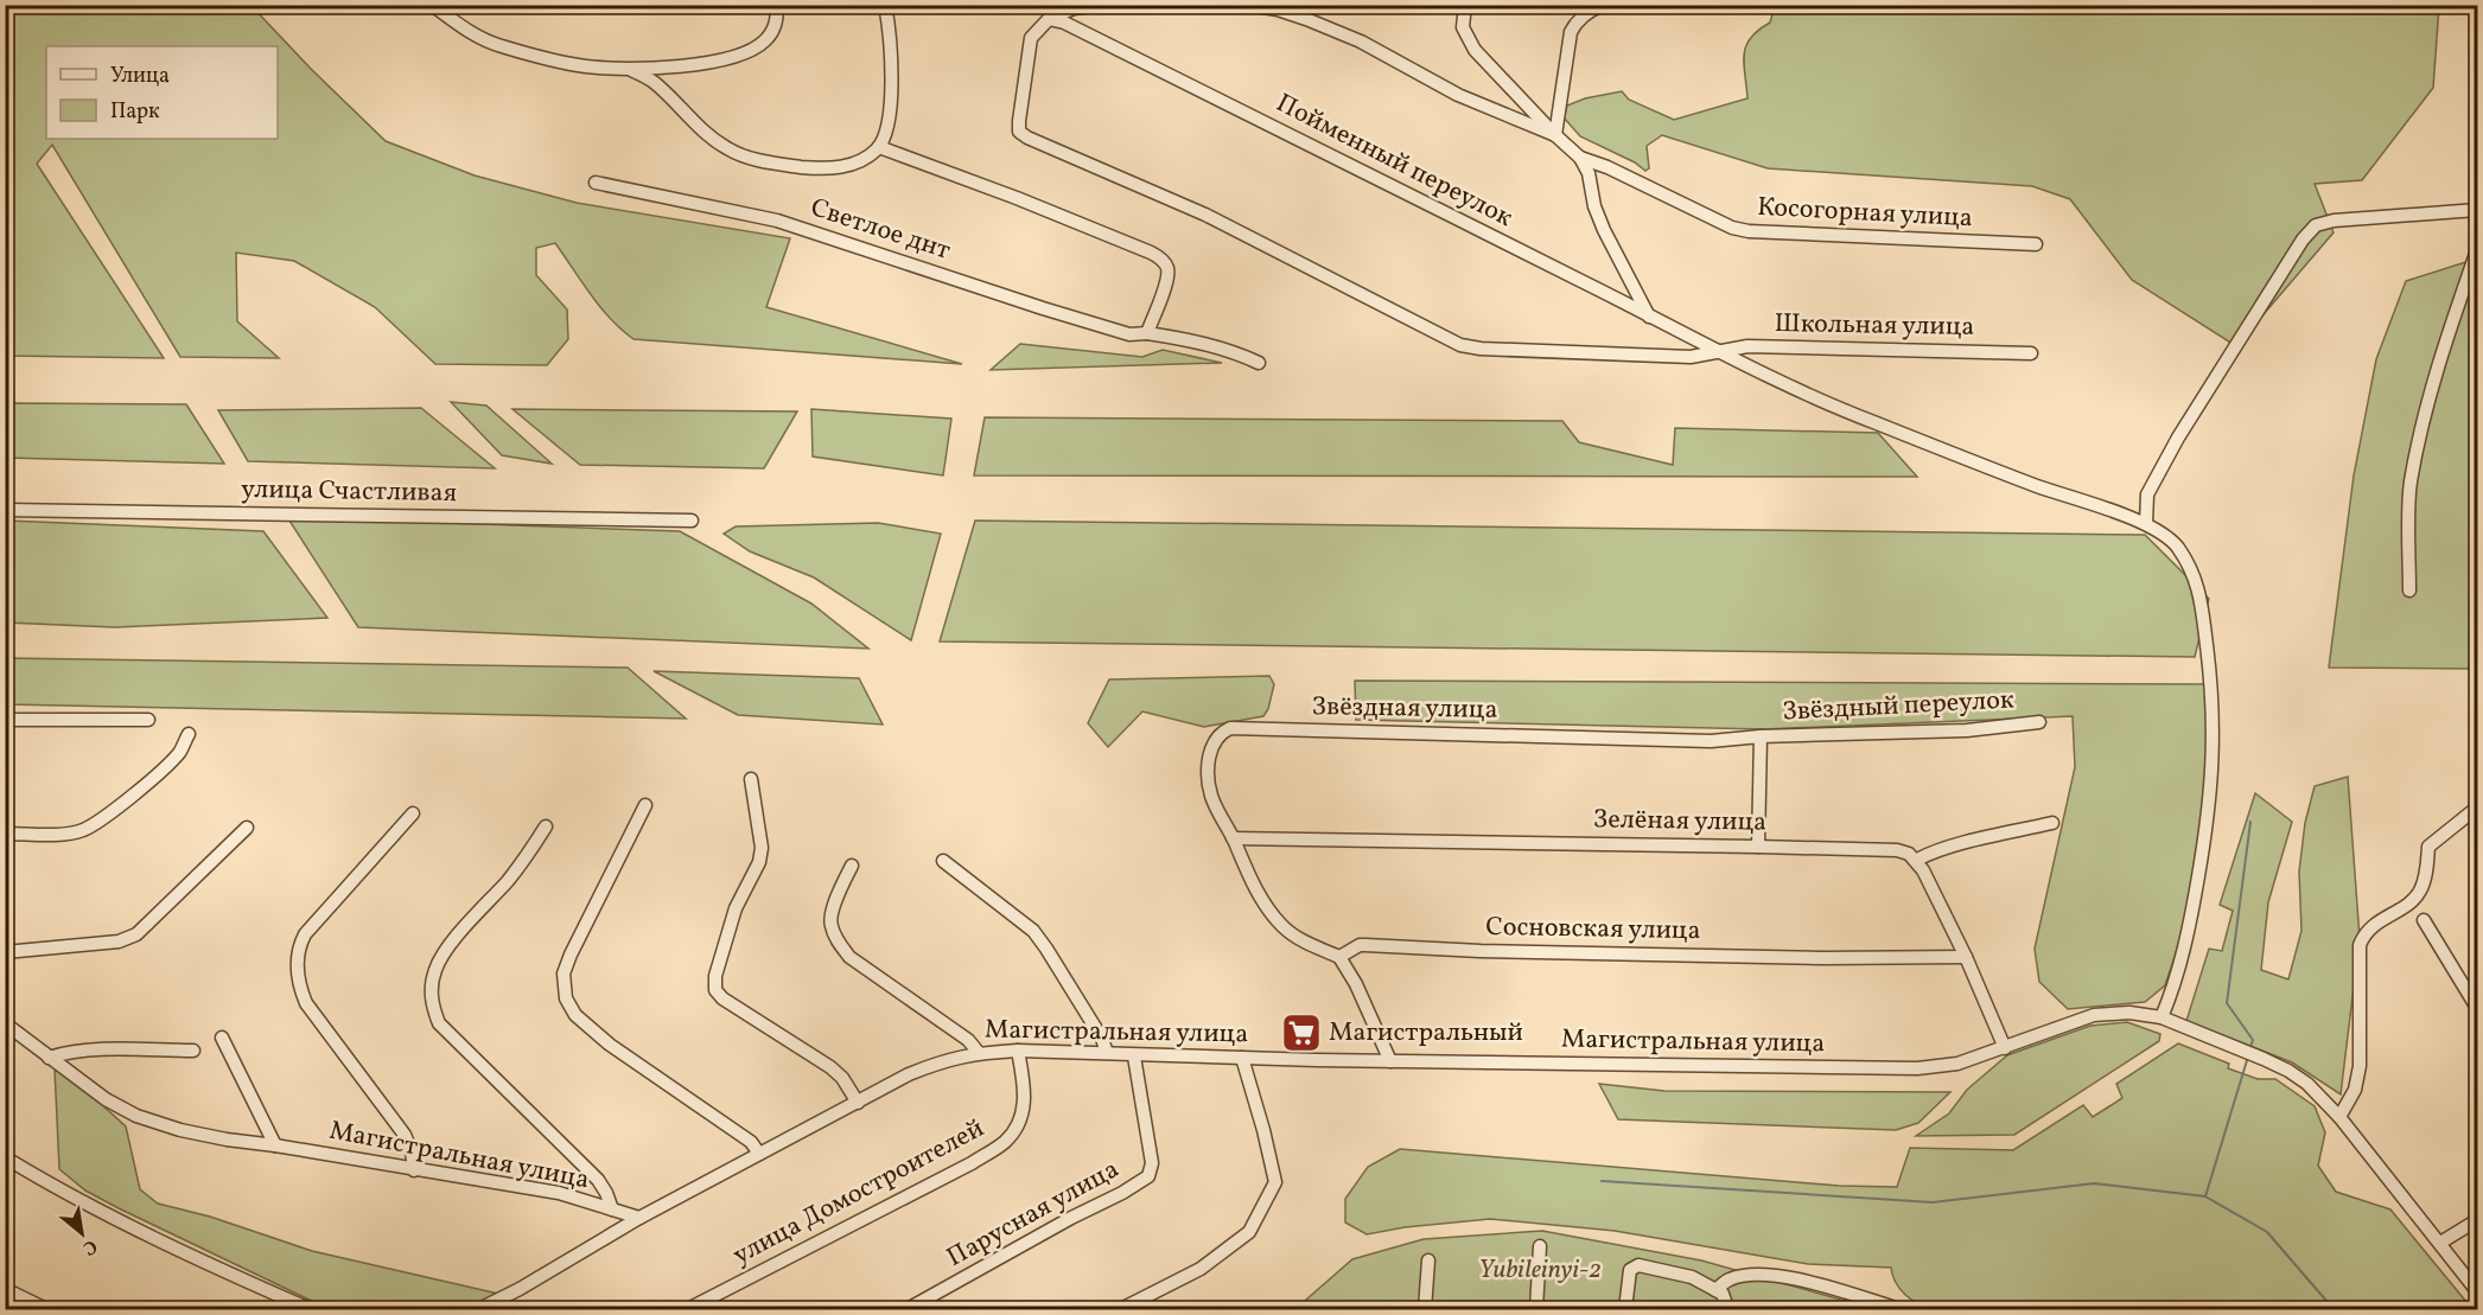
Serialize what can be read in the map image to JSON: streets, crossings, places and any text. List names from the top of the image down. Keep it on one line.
{"streets":{"street":["Пойменный переулок","Косогорная улица","Светлое днт","Школьная улица","улица Счастливая","Звёздный переулок","Звёздная улица","Зелёная улица","Сосновская улица","Магистральная улица","улица Домостроителей","Парусная улица"]},"crossings":[["Пойменный переулок","Школьная улица"],["Пойменный переулок","Магистральная улица"],["Звёздный переулок","Звёздная улица"],["Звёздная улица","Зелёная улица"],["Звёздная улица","Сосновская улица"],["Магистральная улица","улица Домостроителей"],["Магистральная улица","Парусная улица"]],"parks":["Yubileinyi-2"],"places":{"supermarket":["Магистральный"]},"legend":["Улица","Парк"],"north":"bottom right"}
